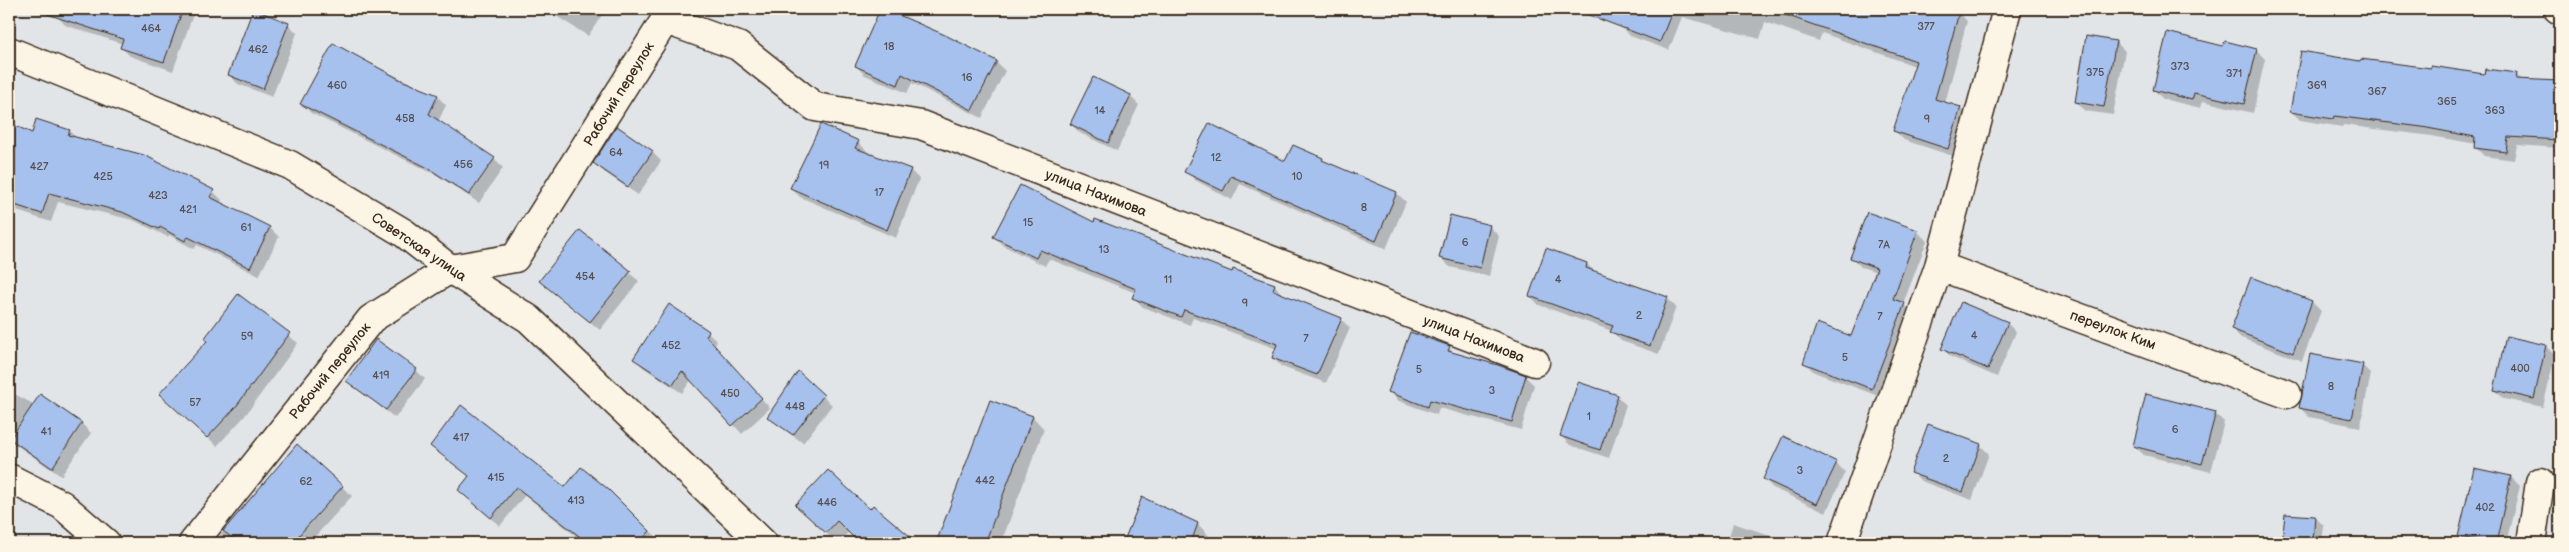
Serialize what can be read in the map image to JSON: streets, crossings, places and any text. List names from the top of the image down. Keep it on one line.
{"streets":{"street":["Рабочий переулок","улица Нахимова","Советская улица","переулок Ким"]},"crossings":[["Рабочий переулок","улица Нахимова"],["Рабочий переулок","Советская улица"]],"house_numbers":["377","464","18","462","373","375","371","16","460","369","367","365","14","363","458","9","64","12","456","19","427","425","10","17","423","8","421","15","61","6","7А","13","454","11","4","9","2","7","4","59","7","452","5","400","5","419","8","3","450","57","448","1","6","41","417","2","3","415","442","62","413","446","402"]}
